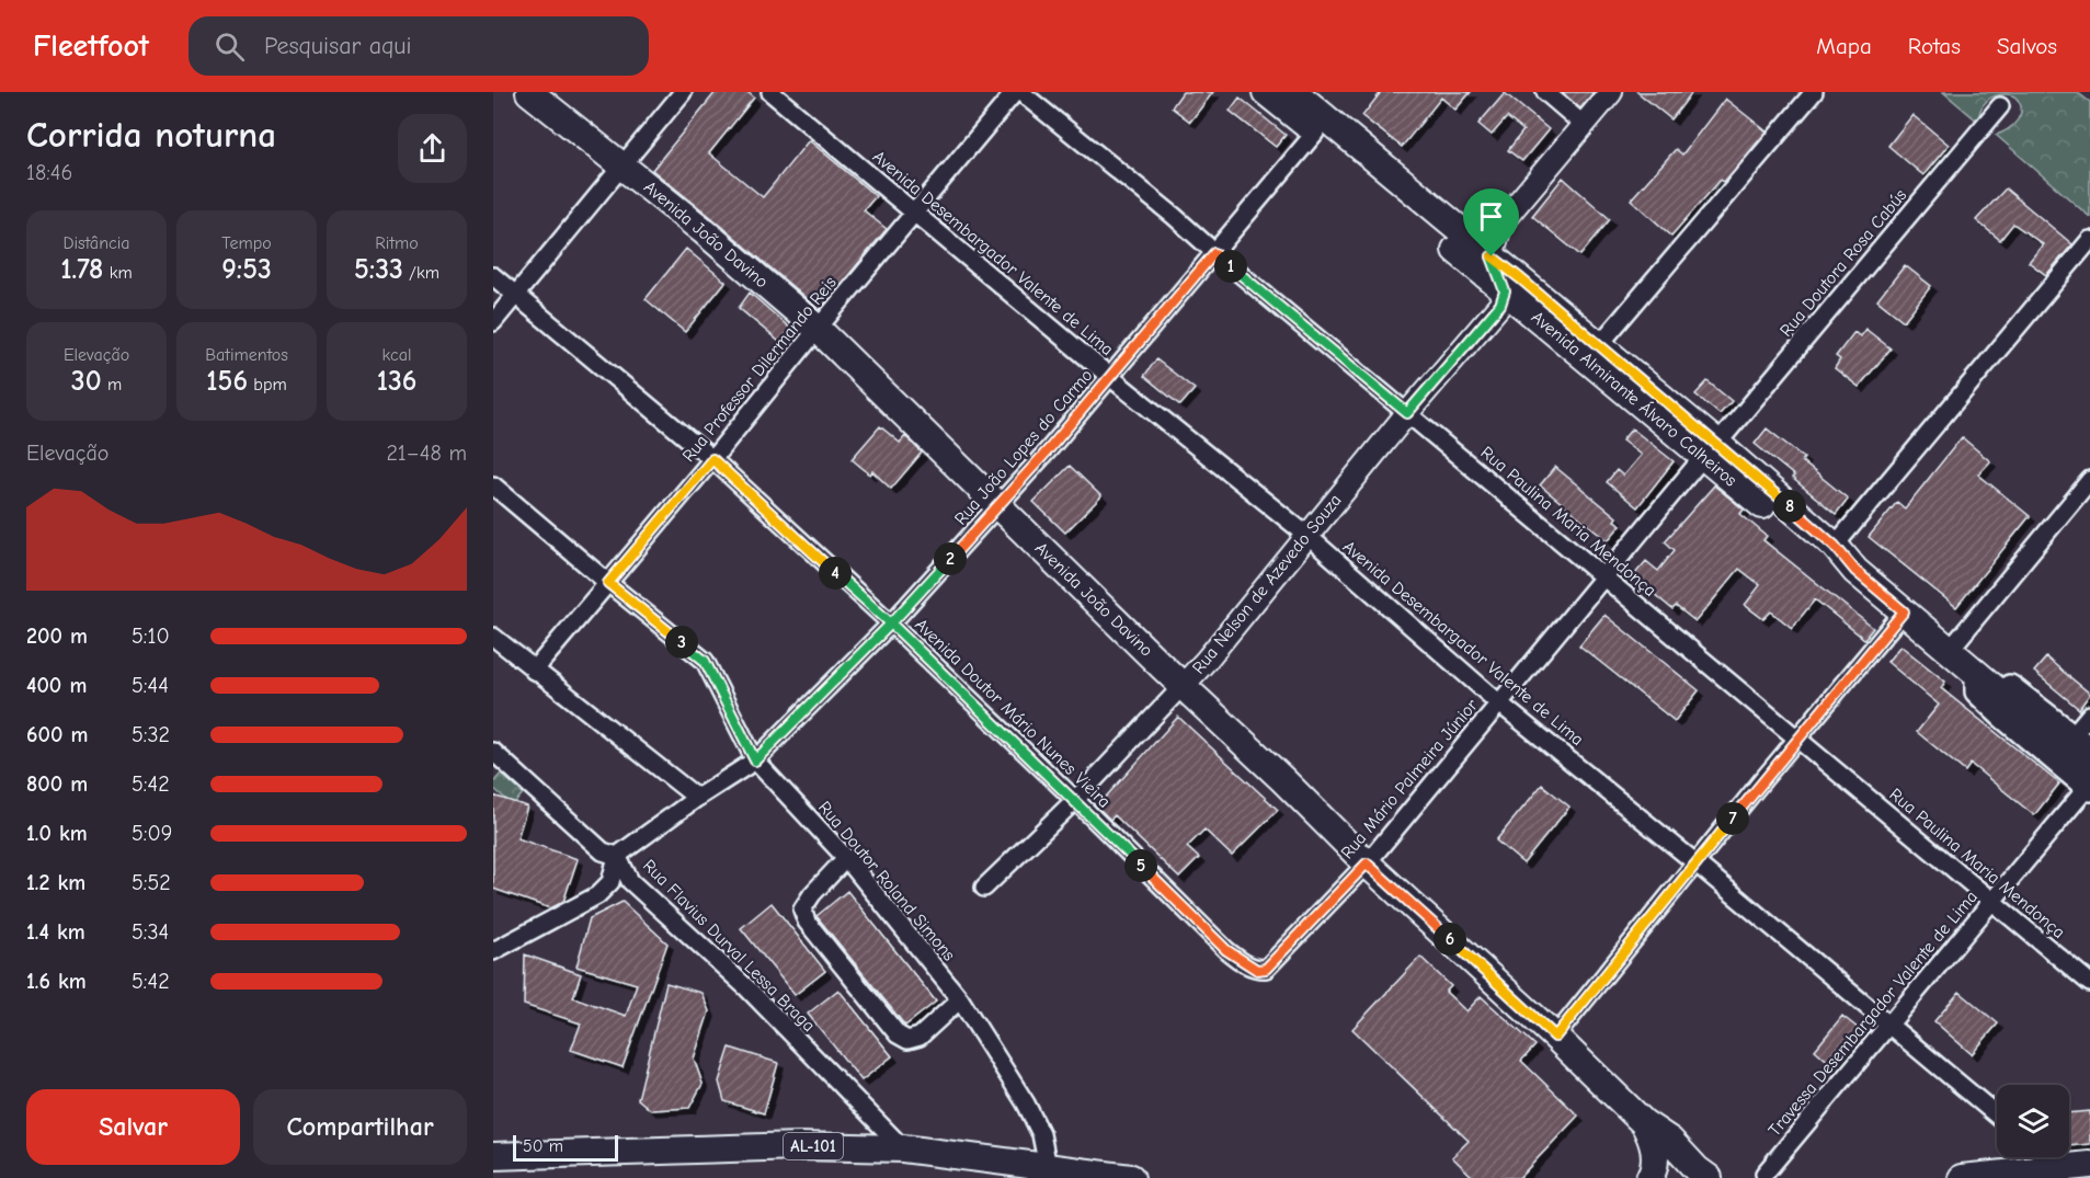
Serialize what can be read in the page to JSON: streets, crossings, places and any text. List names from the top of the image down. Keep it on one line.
{"streets":{"main road":["Avenida João Davino","Avenida Almirante Álvaro Calheiros","AL-101"],"street":["Avenida Desembargador Valente de Lima","Rua Doutora Rosa Cabús","Rua Professor Dilermando Reis","Rua João Lopes do Carmo","Rua Paulina Maria Mendonça","Rua Nelson de Azevedo Souza","Avenida Doutor Mário Nunes Vieira","Rua Mário Palmeira Júnior","Rua Doutor Roland Simons","Rua Flavius Durval Lessa Braga","Travessa Desembargador Valente de Lima"]},"crossings":[["Avenida João Davino","Rua Professor Dilermando Reis"],["Avenida João Davino","Rua João Lopes do Carmo"],["Avenida João Davino","Rua Nelson de Azevedo Souza"],["Avenida João Davino","Rua Mário Palmeira Júnior"],["Avenida Desembargador Valente de Lima","Rua Professor Dilermando Reis"],["Avenida Desembargador Valente de Lima","Rua João Lopes do Carmo"],["Avenida Desembargador Valente de Lima","Rua Nelson de Azevedo Souza"],["Avenida Desembargador Valente de Lima","Rua Mário Palmeira Júnior"],["Avenida Desembargador Valente de Lima","Travessa Desembargador Valente de Lima"],["Rua Doutora Rosa Cabús","Avenida Almirante Álvaro Calheiros"],["Rua Doutora Rosa Cabús","Rua Mário Palmeira Júnior"],["Rua Professor Dilermando Reis","Avenida Doutor Mário Nunes Vieira"],["Rua Professor Dilermando Reis","Rua Doutor Roland Simons"],["Avenida Almirante Álvaro Calheiros","Rua João Lopes do Carmo"],["Avenida Almirante Álvaro Calheiros","Rua Nelson de Azevedo Souza"],["Avenida Almirante Álvaro Calheiros","Rua Mário Palmeira Júnior"],["Avenida Almirante Álvaro Calheiros","Travessa Desembargador Valente de Lima"],["Rua João Lopes do Carmo","Rua Paulina Maria Mendonça"],["Rua João Lopes do Carmo","Avenida Doutor Mário Nunes Vieira"],["Rua João Lopes do Carmo","Rua Doutor Roland Simons"],["Rua João Lopes do Carmo","Rua Flavius Durval Lessa Braga"],["Rua Paulina Maria Mendonça","Rua Nelson de Azevedo Souza"],["Rua Paulina Maria Mendonça","Rua Mário Palmeira Júnior"],["Rua Paulina Maria Mendonça","Travessa Desembargador Valente de Lima"],["Rua Nelson de Azevedo Souza","Avenida Doutor Mário Nunes Vieira"],["Avenida Doutor Mário Nunes Vieira","Rua Mário Palmeira Júnior"],["Rua Doutor Roland Simons","AL-101"],["Rua Flavius Durval Lessa Braga","AL-101"]],"scale_bar":"50 m","page":{"header":"Fleetfoot","search":"Pesquisar aqui","nav":["Mapa","Rotas","Salvos"],"heading":["Corrida noturna","18:46"],"stats":[["Distância","1.78 km"],["Tempo","9:53"],["Ritmo","5:33 /km"],["Elevação","30 m"],["Batimentos","156 bpm"],["kcal","136"]],"pins":["1","8","2","4","3","7","5","6"],"chart":["Elevação","21–48 m"],"list":[{"name":"200 m","note":"5:10"},{"name":"400 m","note":"5:44"},{"name":"600 m","note":"5:32"},{"name":"800 m","note":"5:42"},{"name":"1.0 km","note":"5:09"},{"name":"1.2 km","note":"5:52"},{"name":"1.4 km","note":"5:34"},{"name":"1.6 km","note":"5:42"}],"buttons":["Salvar","Compartilhar"],"scale":"50 m"}}
